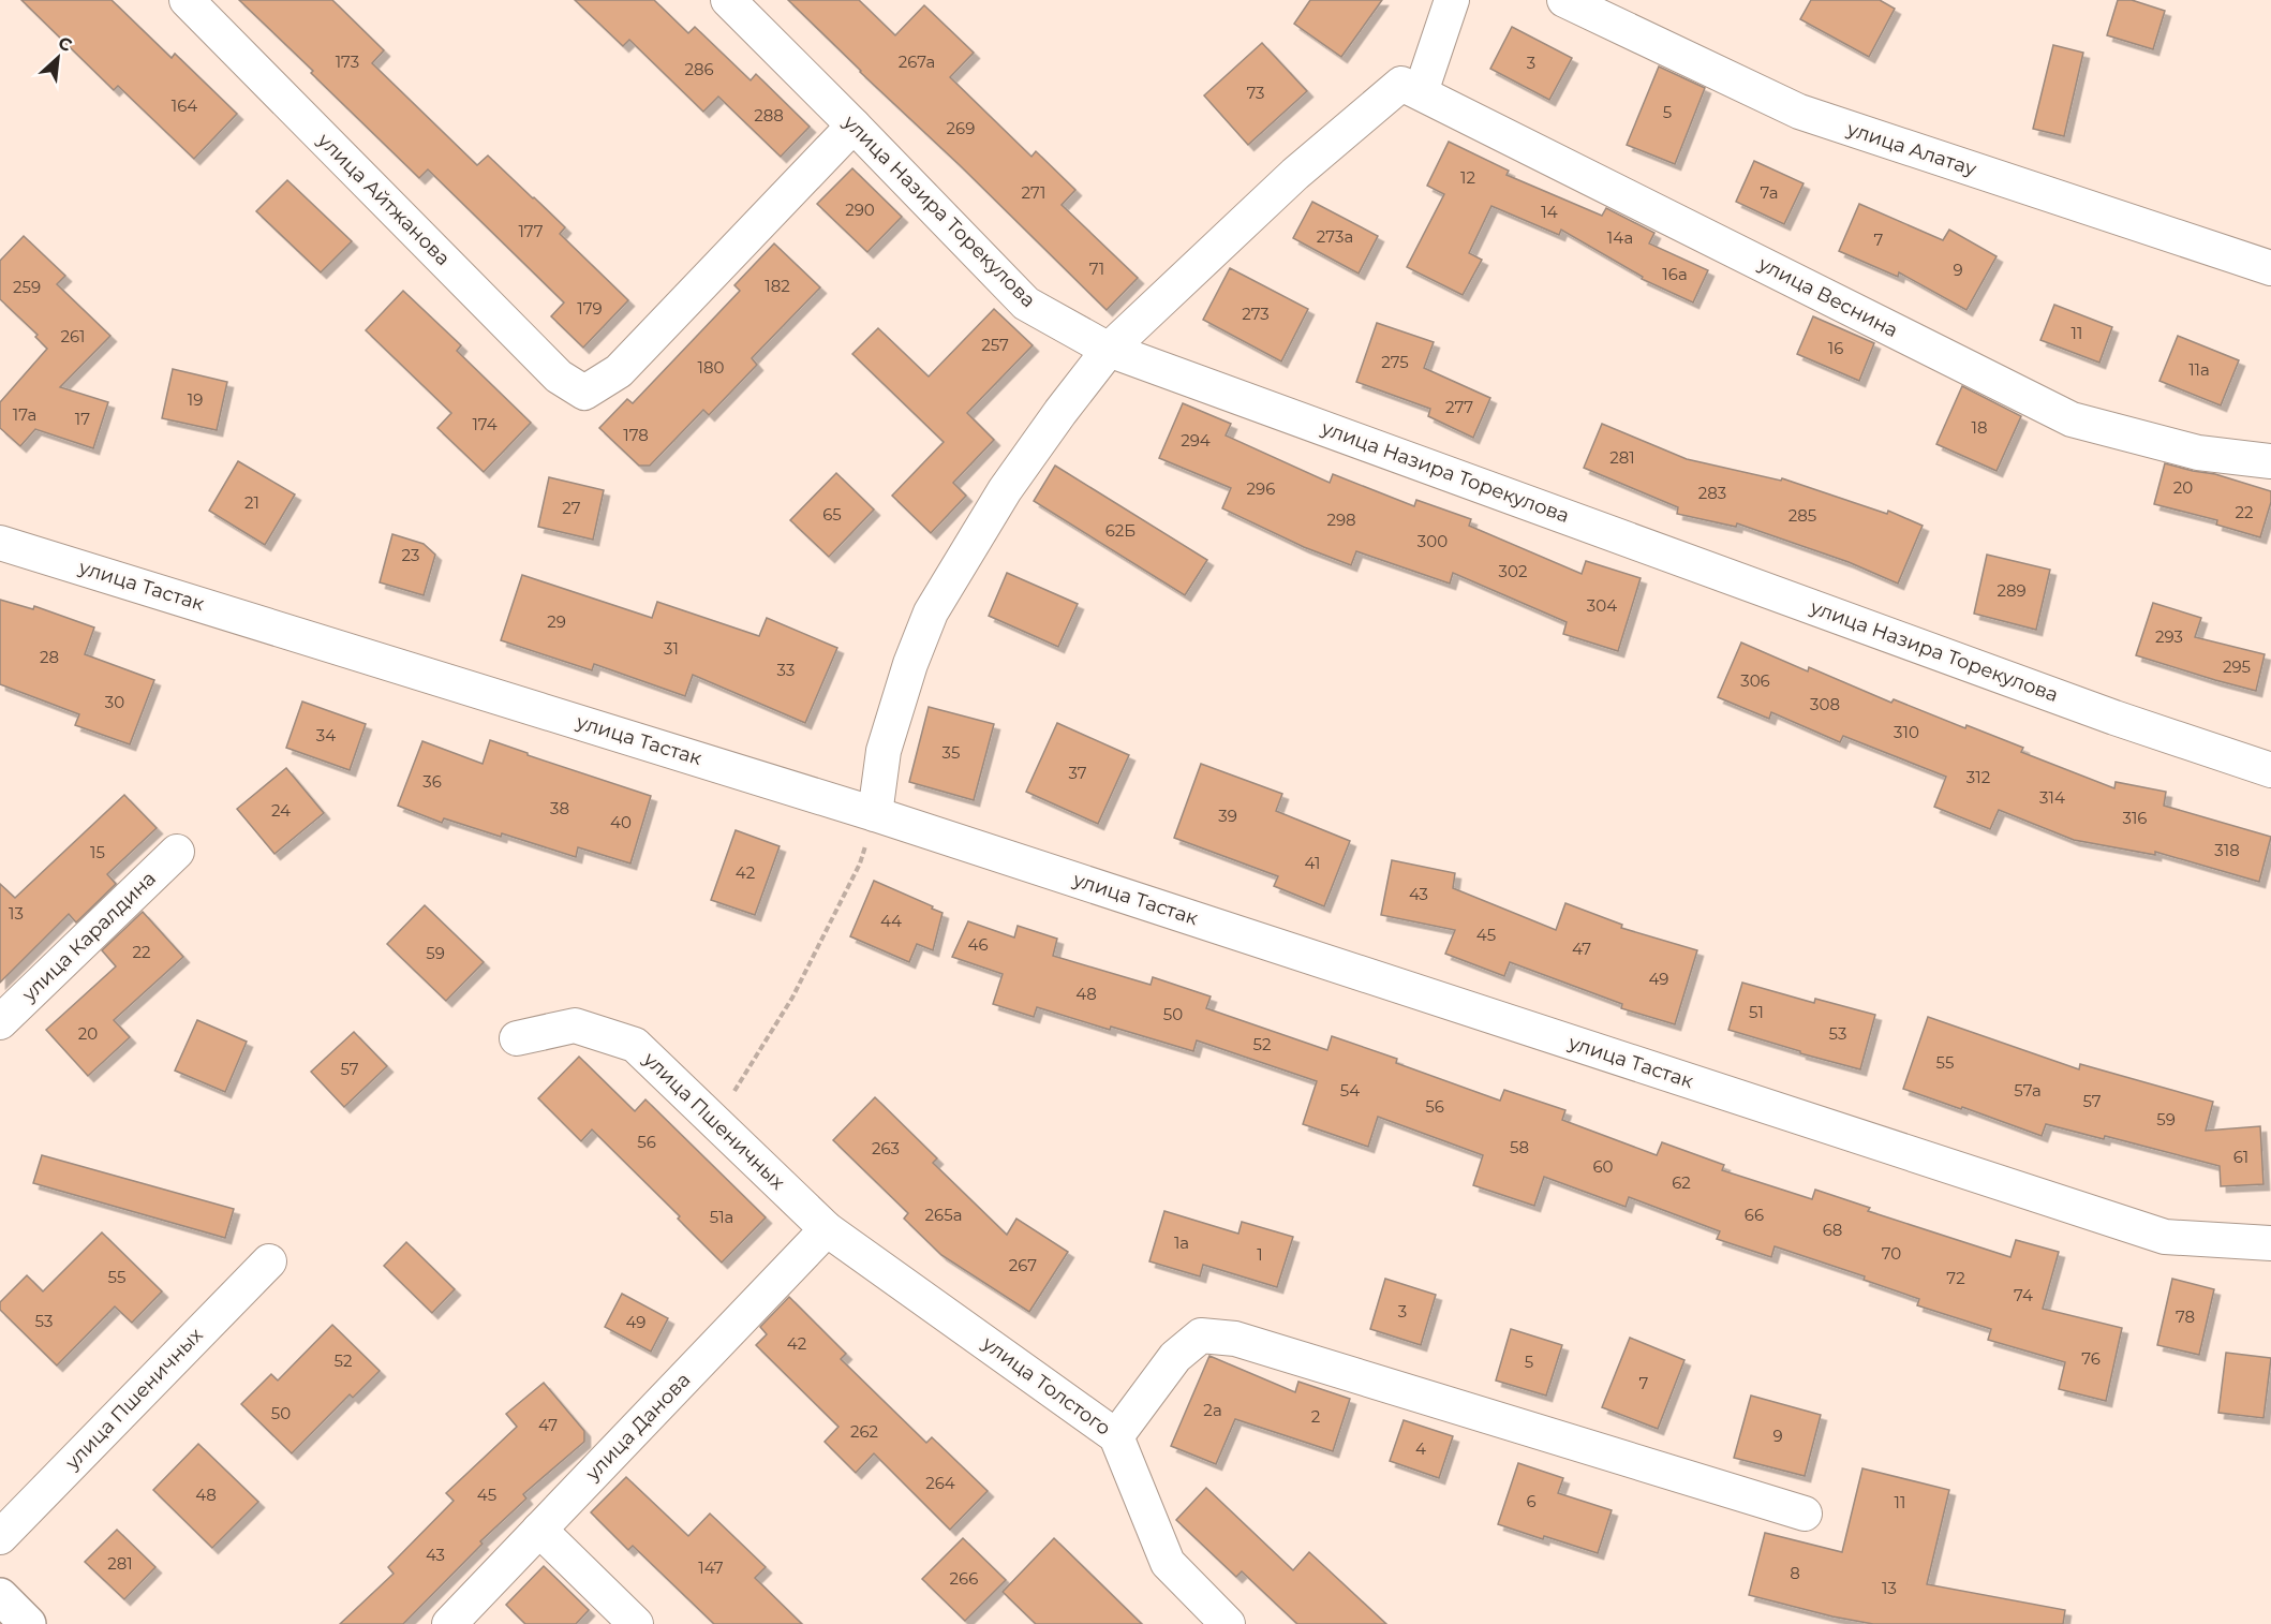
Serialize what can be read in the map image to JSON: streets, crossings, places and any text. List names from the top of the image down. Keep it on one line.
{"streets":{"street":["улица Алатау","улица Айтжанова","улица Назира Торекулова","улица Веснина","улица Тастак","улица Каралдина","улица Пшеничных","улица Толстого","улица Данова"]},"crossings":[["улица Айтжанова","улица Назира Торекулова"],["улица Пшеничных","улица Толстого"],["улица Пшеничных","улица Данова"],["улица Толстого","улица Данова"]],"house_numbers":["173","267а","3","286","73","164","5","288","269","12","271","7а","290","14","177","273а","14а","7","71","9","16а","182","259","179","273","11","261","257","16","275","180","11а","19","277","17а","17","174","18","178","294","281","20","296","283","21","27","22","65","285","298","62Б","300","23","302","289","304","29","293","31","28","295","33","306","30","308","310","34","35","37","312","36","314","38","24","39","316","40","318","15","41","42","43","13","44","45","46","47","22","59","49","48","51","50","20","53","52","55","57","54","57а","57","56","59","56","58","263","61","60","62","265а","66","51а","68","1а","70","1","267","55","72","74","3","78","53","49","42","76","52","5","7","2а","50","2","47","262","9","4","264","48","45","6","11","43","281","147","8","266","13"],"north":"top right"}
